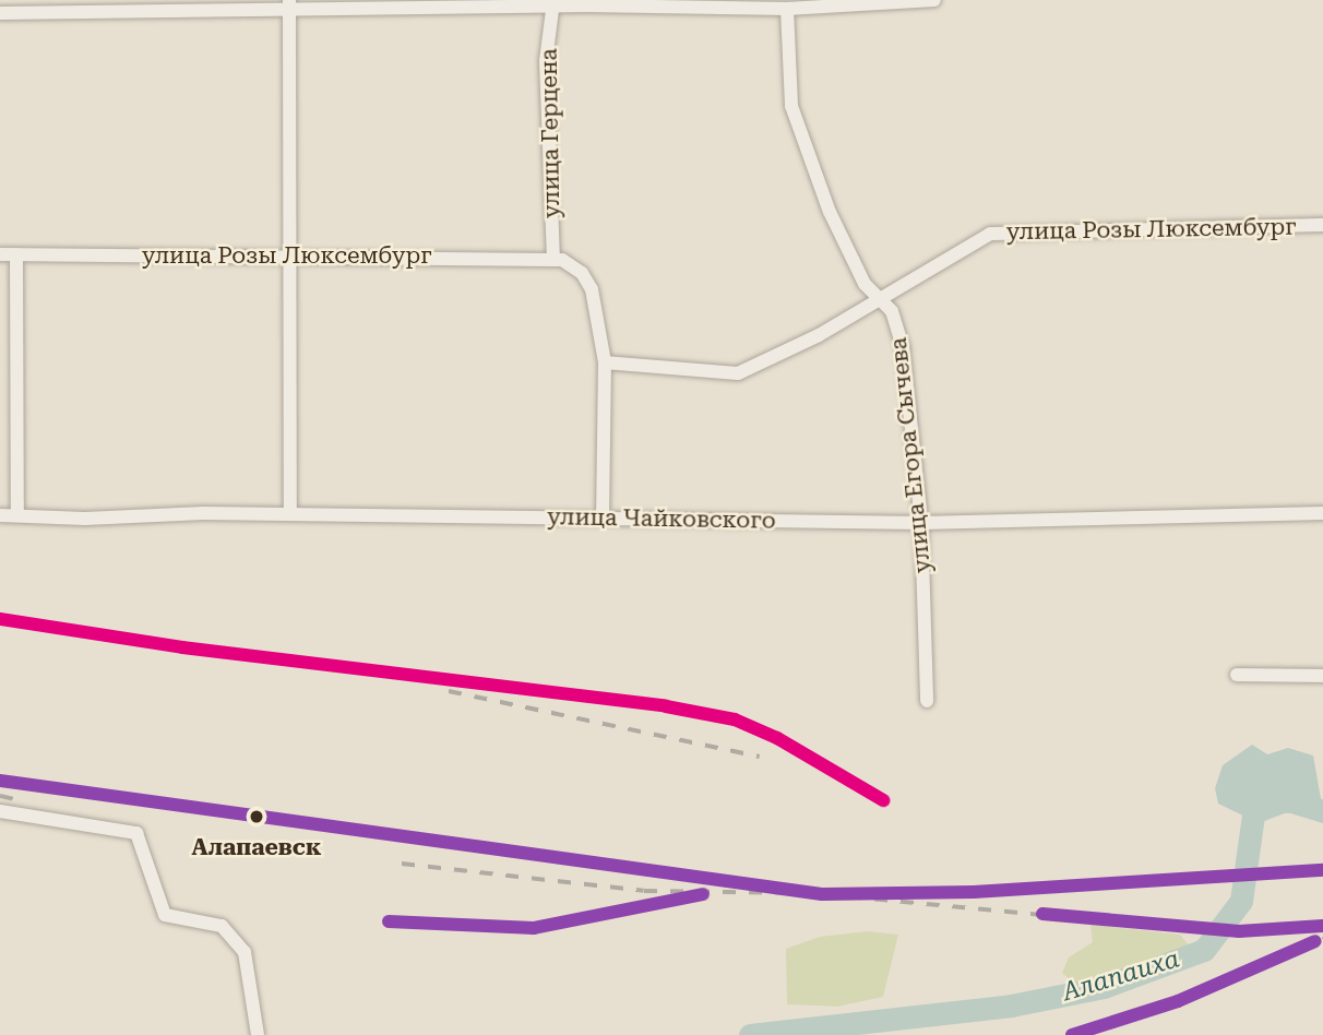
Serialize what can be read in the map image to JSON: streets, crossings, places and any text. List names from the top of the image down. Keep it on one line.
{"streets":{"street":["улица Герцена","улица Розы Люксембург","улица Егора Сычева","улица Чайковского"]},"crossings":[["улица Герцена","улица Розы Люксембург"],["улица Розы Люксембург","улица Егора Сычева"],["улица Егора Сычева","улица Чайковского"]],"water":["Алапаиха"],"places":["Алапаевск"]}
